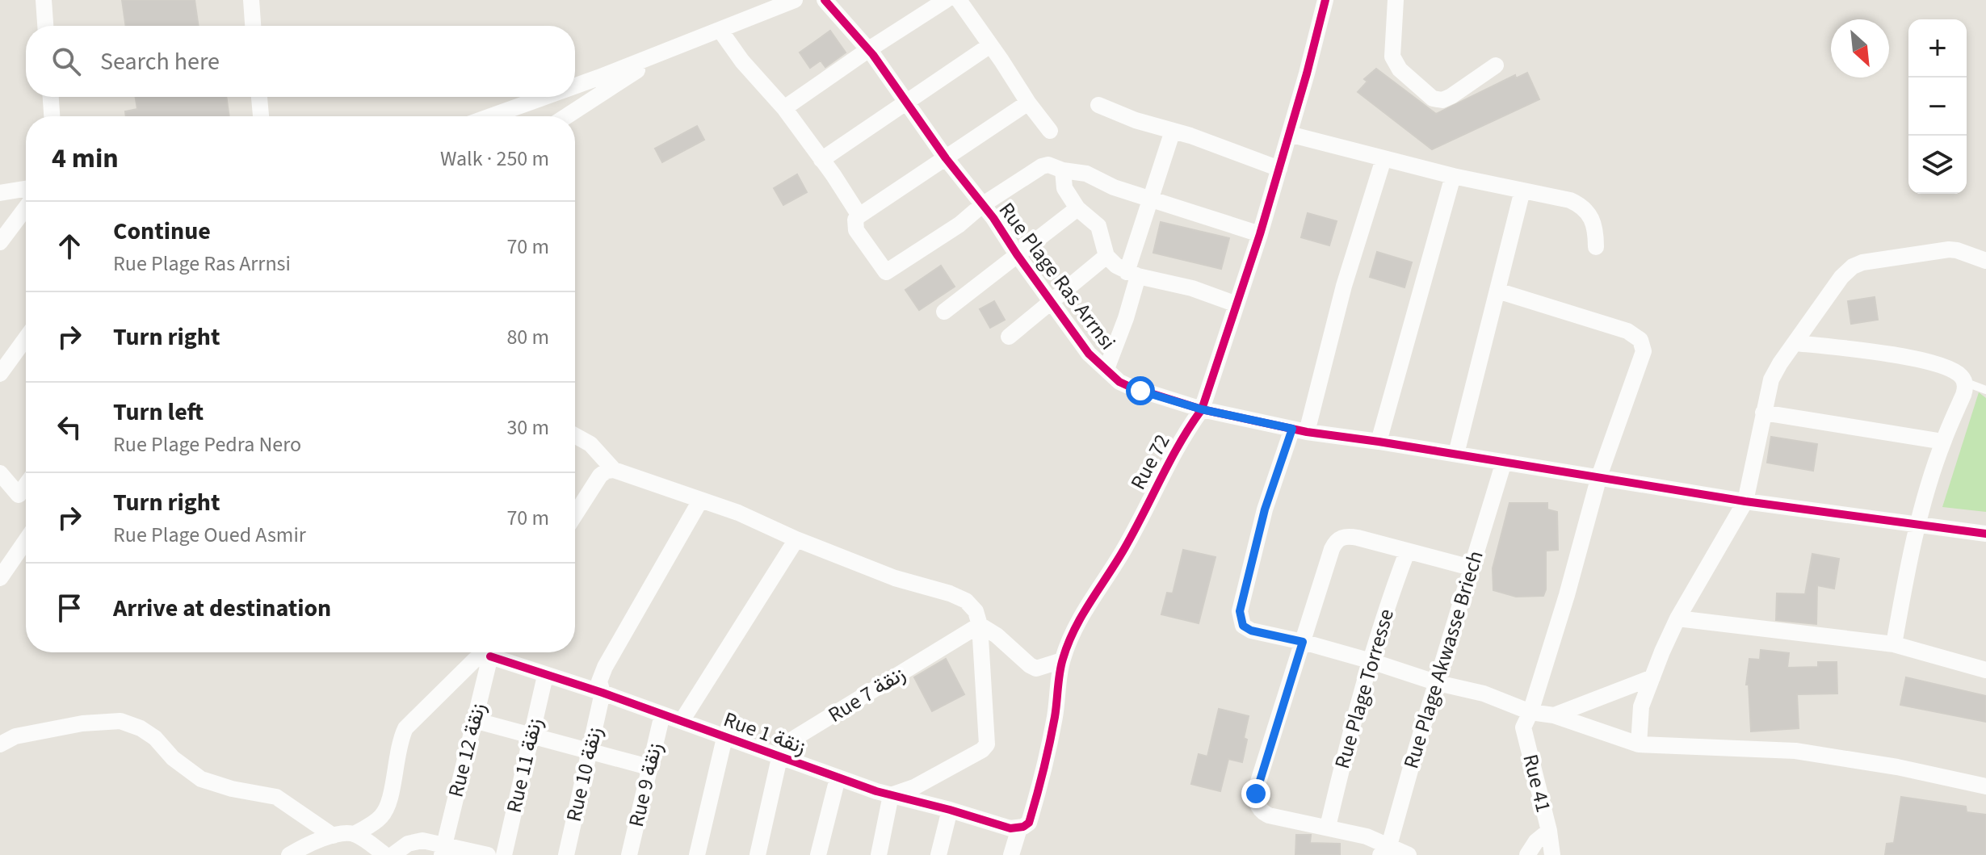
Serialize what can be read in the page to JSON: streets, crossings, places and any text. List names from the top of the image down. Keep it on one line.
{"streets":{"street":["Rue Plage Ras Arrnsi","Rue 72","Rue Plage Akwasse Briech","Rue Plage Torresse","Rue 7 زنقة","Rue 1 زنقة","Rue 12 زنقة","Rue 11 زنقة","Rue 10 زنقة","Rue 41","Rue 9 زنقة"]},"crossings":[["Rue Plage Ras Arrnsi","Rue 72"],["Rue Plage Ras Arrnsi","Rue Plage Akwasse Briech"],["Rue Plage Ras Arrnsi","Rue 41"],["Rue 72","Rue 1 زنقة"],["Rue 7 زنقة","Rue 1 زنقة"],["Rue 1 زنقة","Rue 11 زنقة"],["Rue 1 زنقة","Rue 10 زنقة"],["Rue 1 زنقة","Rue 9 زنقة"]],"north":"bottom right","page":{"map_buttons":["+","−"],"search":"Search here","heading":["4 min","Walk · 250 m"],"list":[["Continue","Rue Plage Ras Arrnsi","70 m"],["Turn right","80 m"],["Turn left","Rue Plage Pedra Nero","30 m"],["Turn right","Rue Plage Oued Asmir","70 m"],"Arrive at destination"]}}
